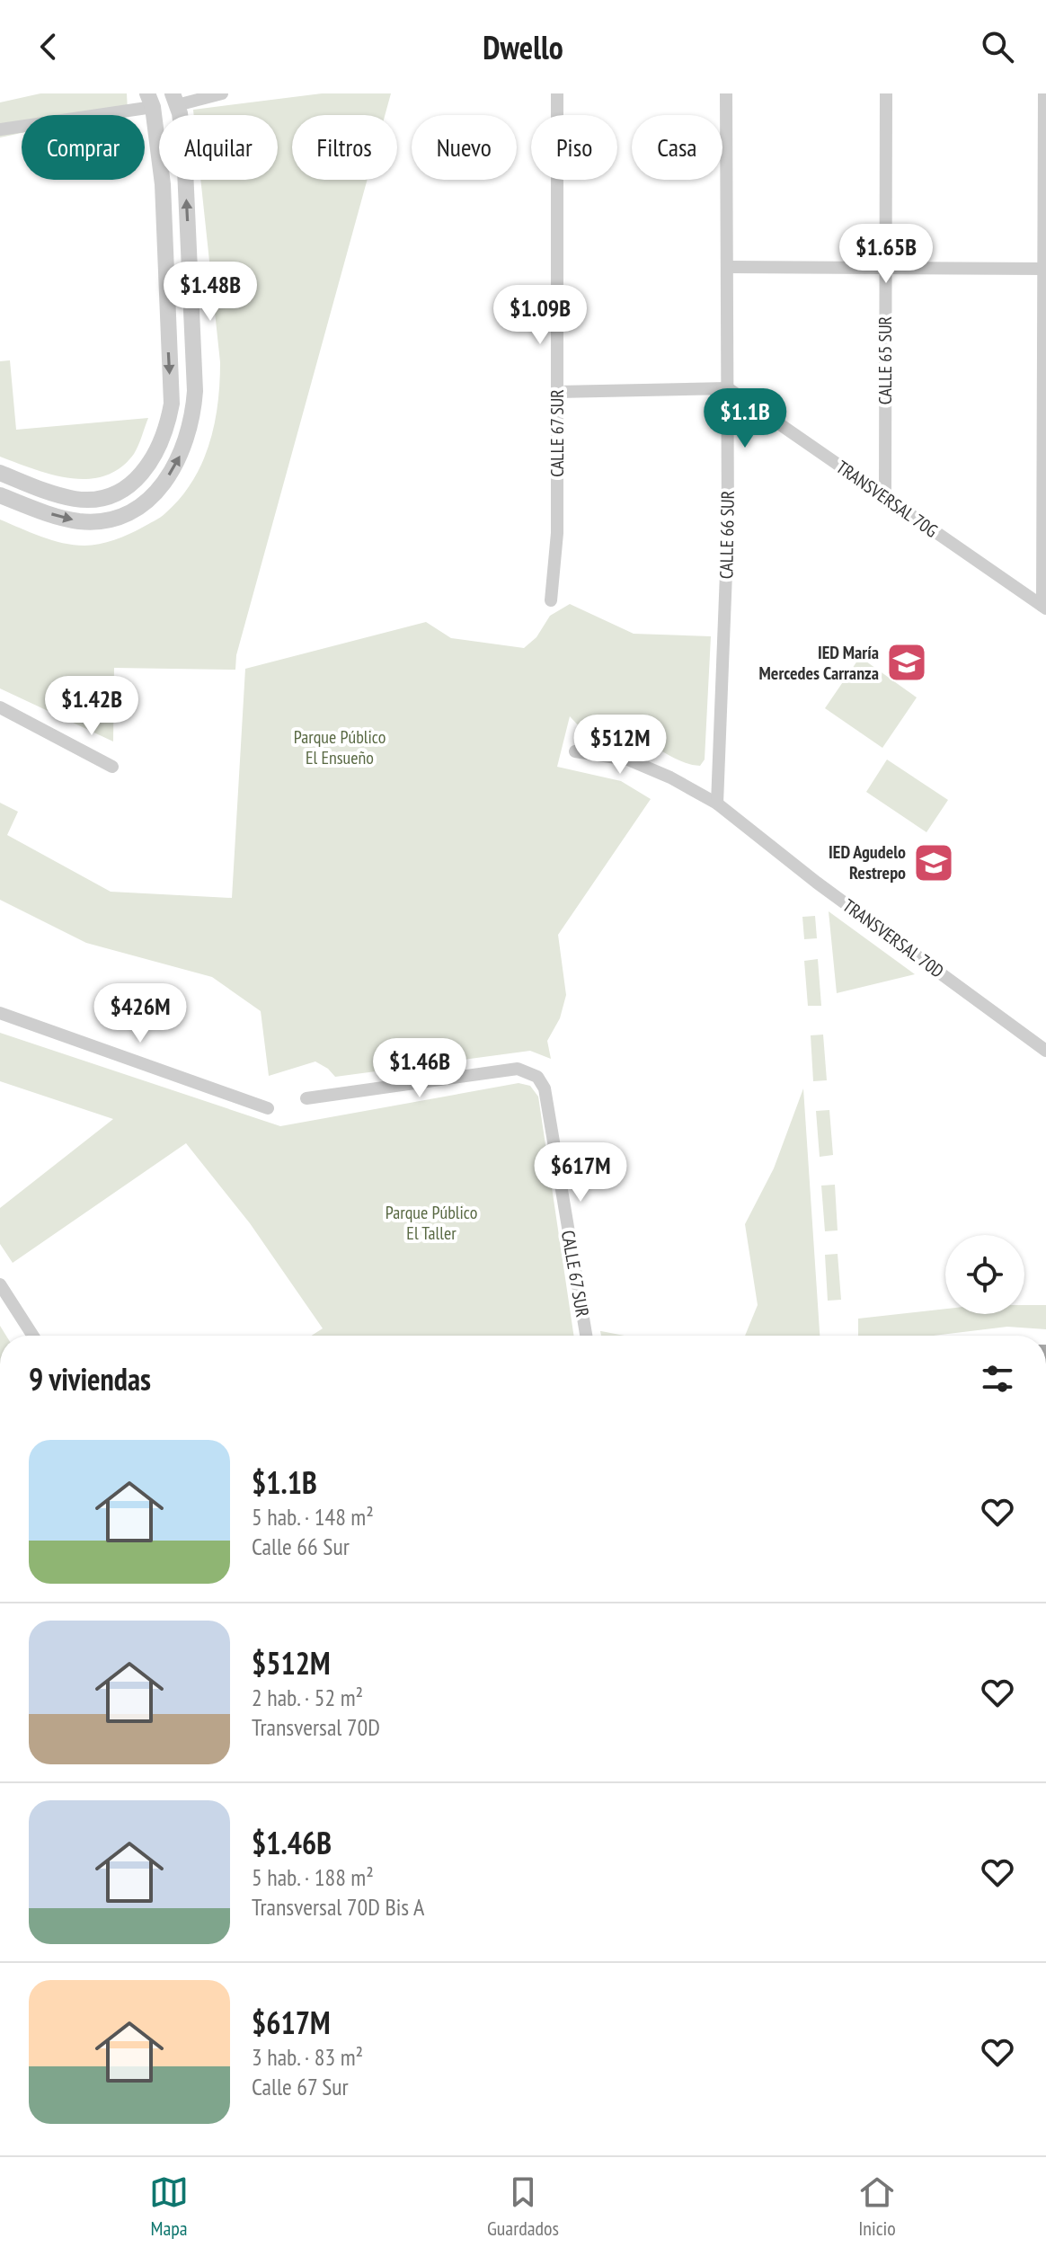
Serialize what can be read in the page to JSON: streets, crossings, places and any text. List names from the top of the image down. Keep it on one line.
{"streets":{"street":["CALLE 65 SUR","CALLE 67 SUR","TRANSVERSAL 70G","CALLE 66 SUR","TRANSVERSAL 70D"]},"crossings":[["CALLE 65 SUR","TRANSVERSAL 70G"],["TRANSVERSAL 70G","CALLE 66 SUR"],["CALLE 66 SUR","TRANSVERSAL 70D"]],"parks":["Parque Público El Ensueño","Parque Público El Taller"],"places":{"school or university":["IED María Mercedes Carranza","IED Agudelo Restrepo"]},"page":{"header":"Dwello","chip":["Comprar","Alquilar","Filtros","Nuevo","Piso","Casa"],"price":["$1.65B","$1.48B","$1.09B","$1.1B","$1.42B","$512M","$426M","$1.46B","$617M"],"heading":"9 viviendas","list":[{"name":"$1.1B","note":"5 hab. · 148 m² · Calle 66 Sur"},{"name":"$512M","note":"2 hab. · 52 m² · Transversal 70D"},{"name":"$1.46B","note":"5 hab. · 188 m² · Transversal 70D Bis A"},{"name":"$617M","note":"3 hab. · 83 m² · Calle 67 Sur"}],"tabs":["Mapa","Guardados","Inicio"]}}
